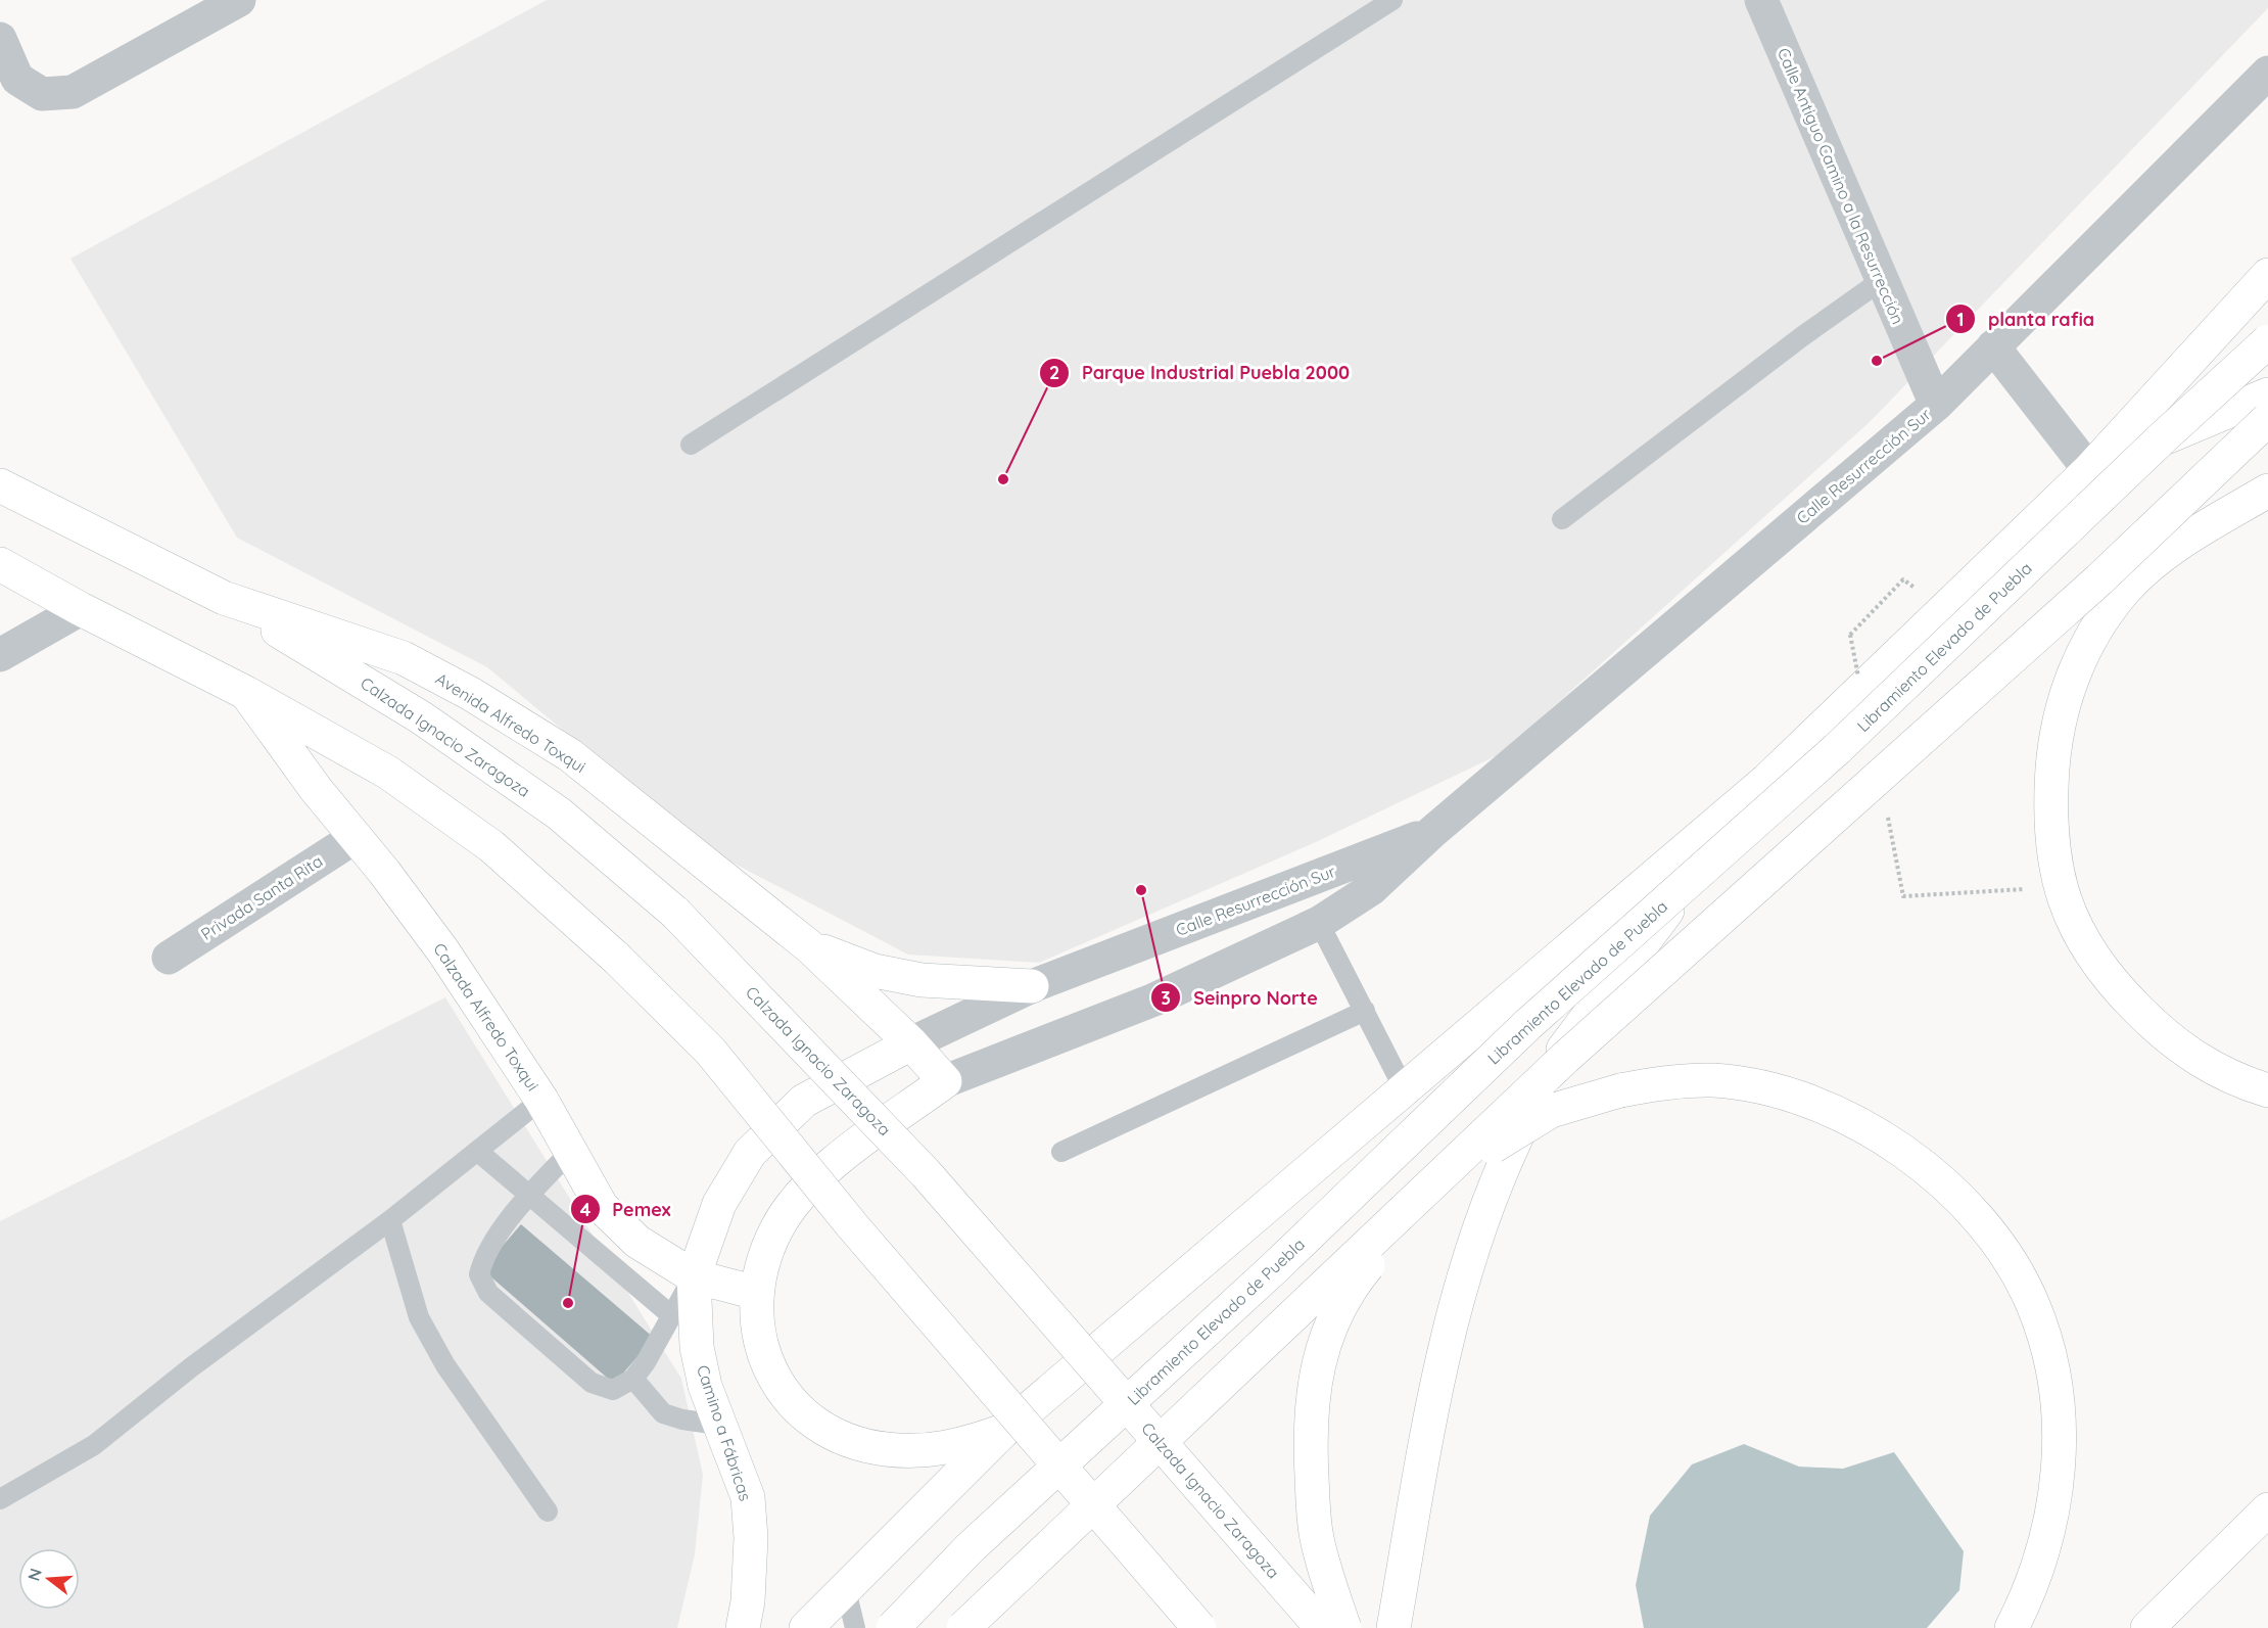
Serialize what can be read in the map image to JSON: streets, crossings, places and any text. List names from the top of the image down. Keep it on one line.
{"streets":{"main road":["Libramiento Elevado de Puebla","Avenida Alfredo Toxqui","Calzada Ignacio Zaragoza","Calzada Alfredo Toxqui","Camino a Fábricas"],"street":["Calle Antiguo Camino a la Resurrección","Calle Resurrección Sur","Privada Santa Rita"]},"crossings":[["Calle Antiguo Camino a la Resurrección","Calle Resurrección Sur"],["Calle Resurrección Sur","Avenida Alfredo Toxqui"],["Calle Resurrección Sur","Camino a Fábricas"],["Avenida Alfredo Toxqui","Calzada Ignacio Zaragoza"],["Avenida Alfredo Toxqui","Camino a Fábricas"],["Privada Santa Rita","Calzada Alfredo Toxqui"],["Calzada Alfredo Toxqui","Camino a Fábricas"]],"places":["planta rafia","Parque Industrial Puebla 2000","Seinpro Norte","Pemex"],"north":"left"}
